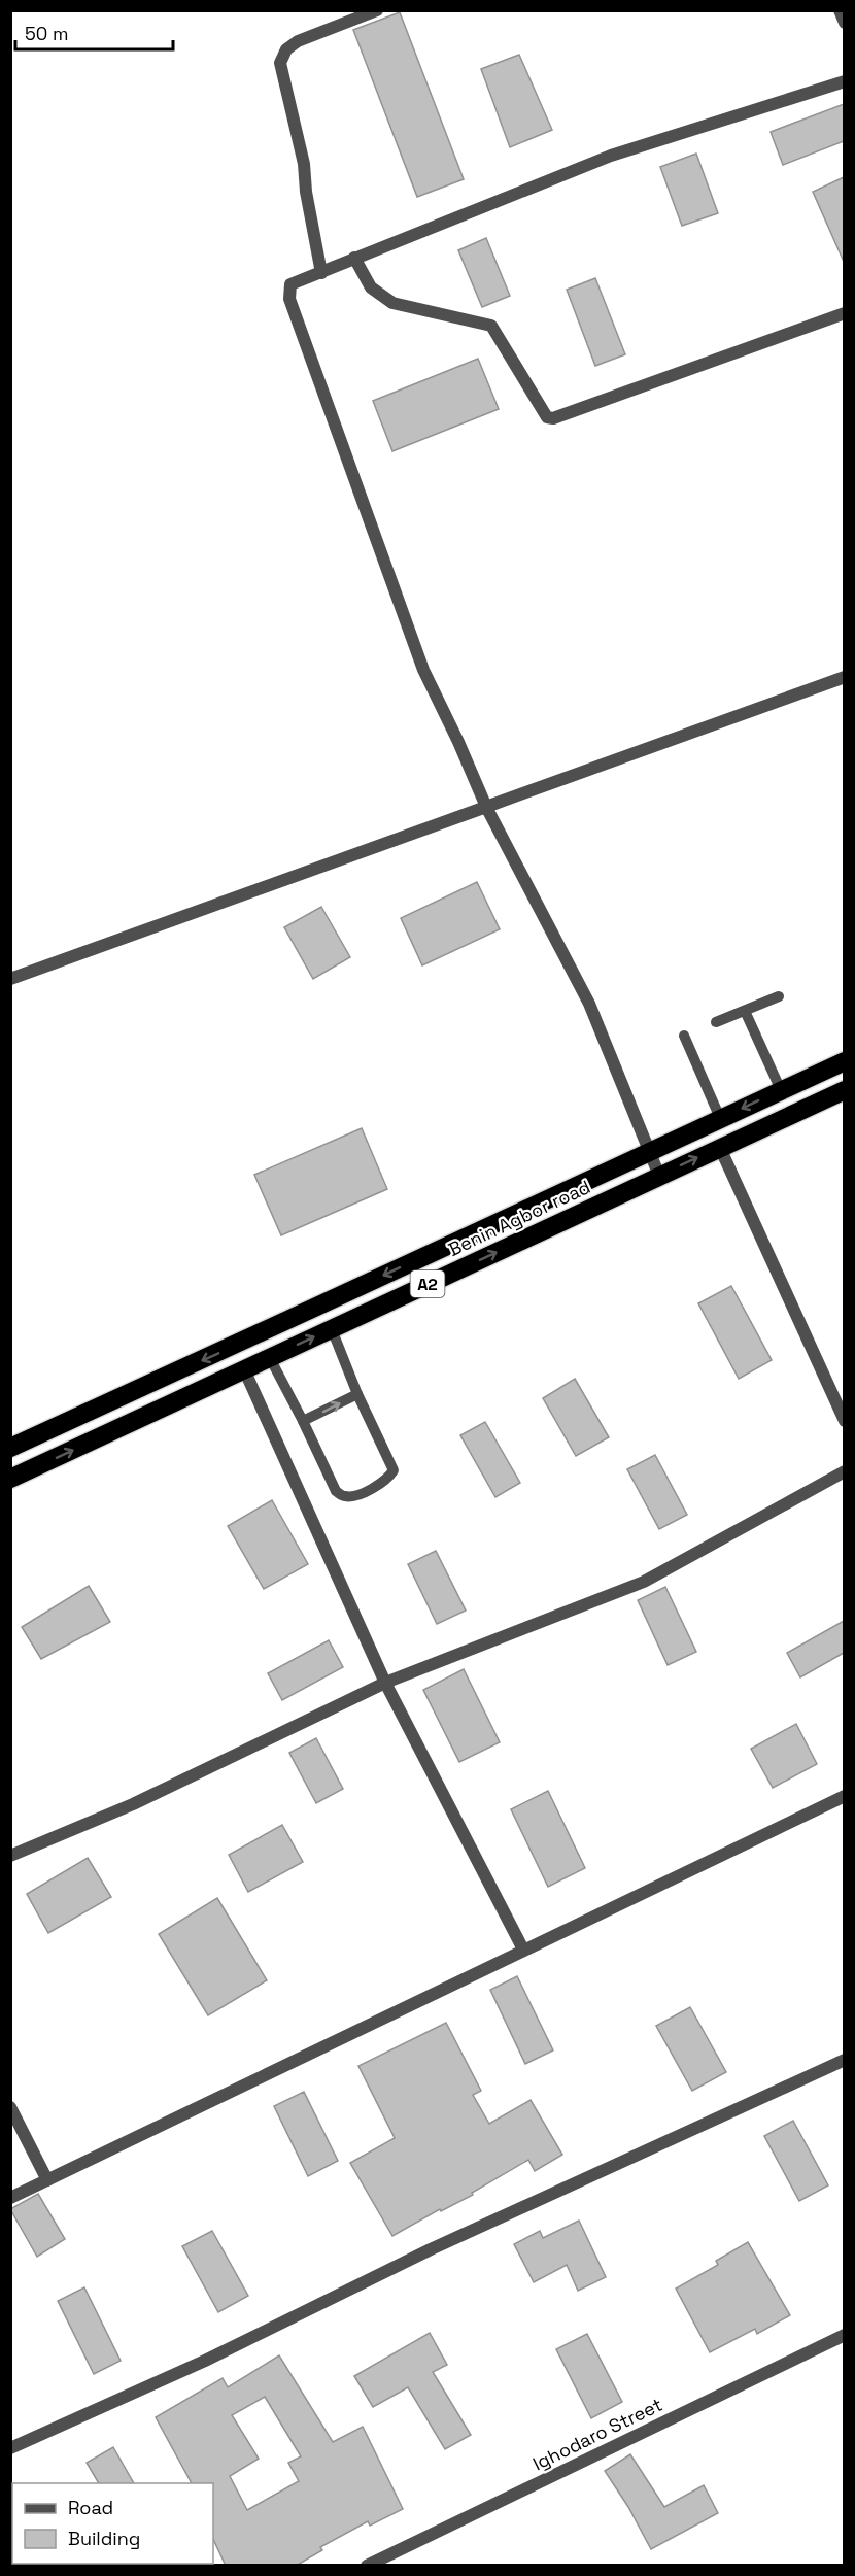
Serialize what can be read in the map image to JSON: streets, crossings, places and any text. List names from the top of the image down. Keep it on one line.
{"streets":{"highway":["Benin Agbor road","A2"],"street":["Ighodaro Street"]},"legend":["Road","Building"],"scale_bar":"50 m"}
